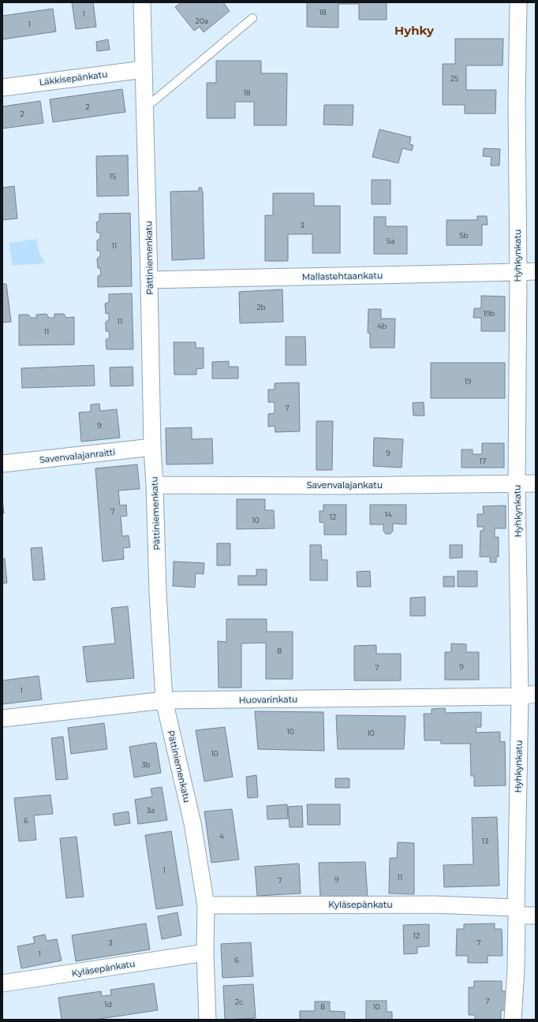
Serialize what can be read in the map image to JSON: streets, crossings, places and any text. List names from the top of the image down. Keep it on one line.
{"streets":{"street":["Läkkisepänkatu","Hyhkynkatu","Pättiniemenkatu","Mallastehtaankatu","Savenvalajanraitti","Savenvalajankatu","Huovarinkatu","Kyläsepänkatu"]},"crossings":[["Läkkisepänkatu","Pättiniemenkatu"],["Hyhkynkatu","Mallastehtaankatu"],["Hyhkynkatu","Savenvalajankatu"],["Hyhkynkatu","Huovarinkatu"],["Hyhkynkatu","Kyläsepänkatu"],["Pättiniemenkatu","Mallastehtaankatu"],["Pättiniemenkatu","Savenvalajanraitti"],["Pättiniemenkatu","Savenvalajankatu"],["Pättiniemenkatu","Huovarinkatu"],["Pättiniemenkatu","Kyläsepänkatu"]],"districts":["Hyhky"],"house_numbers":["18","1","20a","1","25","18","2","2","15","3","5b","5a","11","2b","19b","11","4b","11","19","7","9","9","17","7","14","12","10","8","9","7","1","10","10","10","3b","3a","6","4","13","1","11","9","7","12","3","7","1","6","7","2c","1d","8","10"]}
